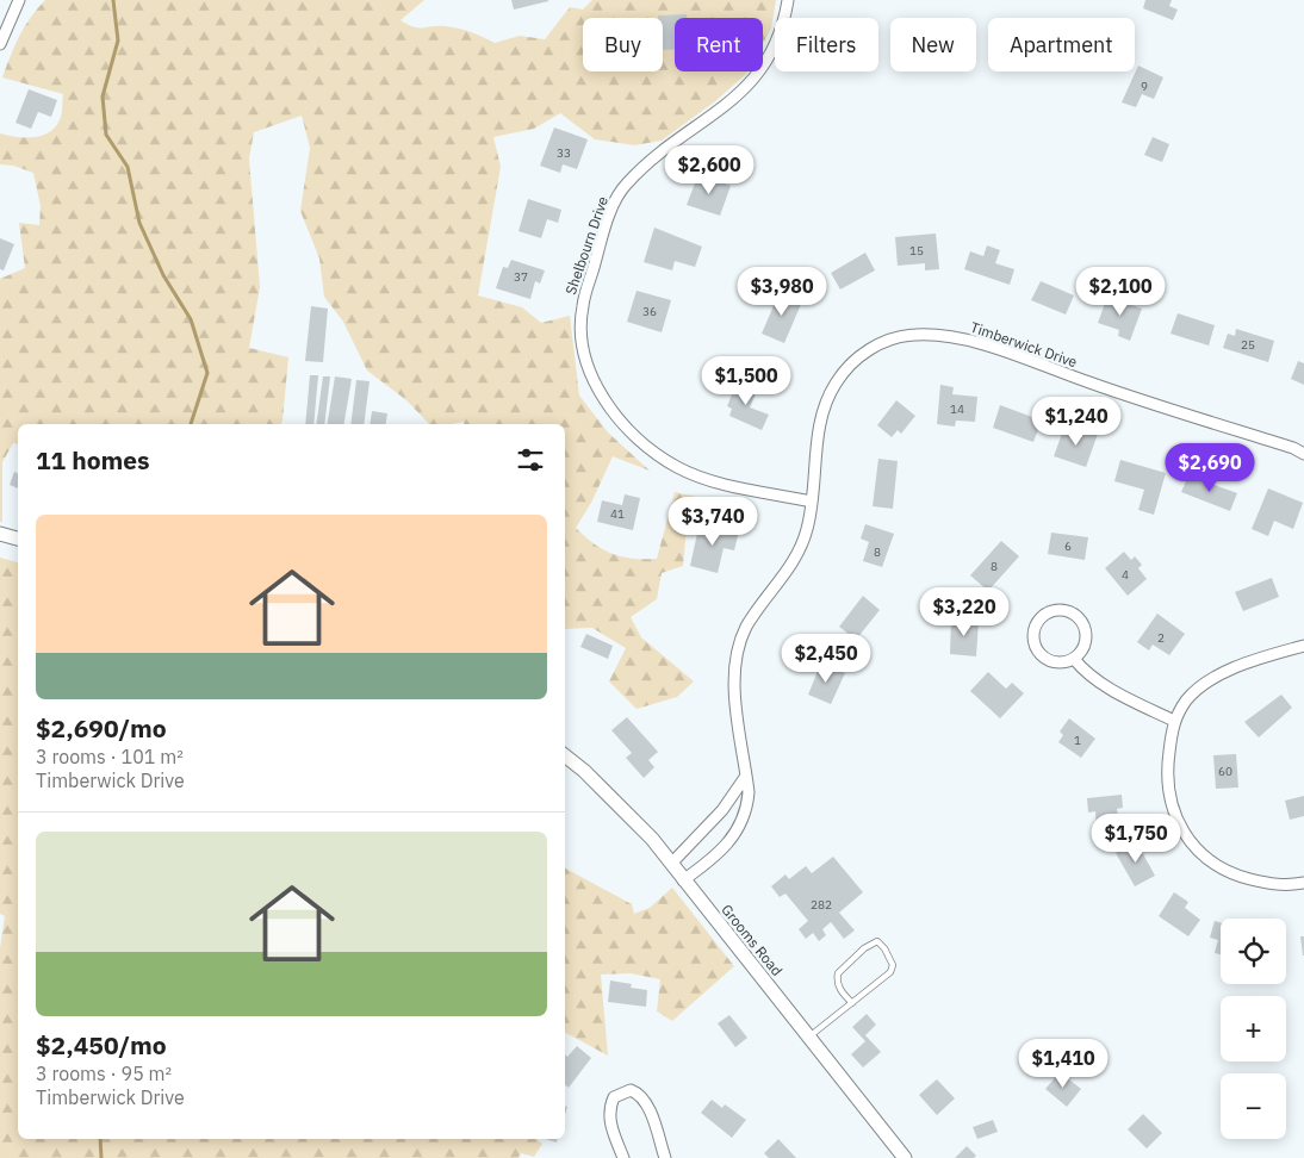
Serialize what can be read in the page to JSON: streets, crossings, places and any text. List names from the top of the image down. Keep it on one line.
{"streets":{"street":["Shelbourn Drive","Timberwick Drive","Grooms Road"]},"crossings":[["Shelbourn Drive","Timberwick Drive"],["Timberwick Drive","Grooms Road"]],"house_numbers":["9","33","15","37","36","25","14","41","6","8","8","4","2","1","60","282"],"page":{"chip":["Buy","Rent","Filters","New","Apartment"],"price":["$2,600","$3,980","$2,100","$1,500","$1,240","$2,690","$3,740","$3,220","$2,450","$1,750","$1,410"],"heading":"11 homes","list":[{"name":"$2,690/mo","note":"3 rooms · 101 m² · Timberwick Drive"},{"name":"$2,450/mo","note":"3 rooms · 95 m² · Timberwick Drive"}],"map_buttons":["+","−"]}}
